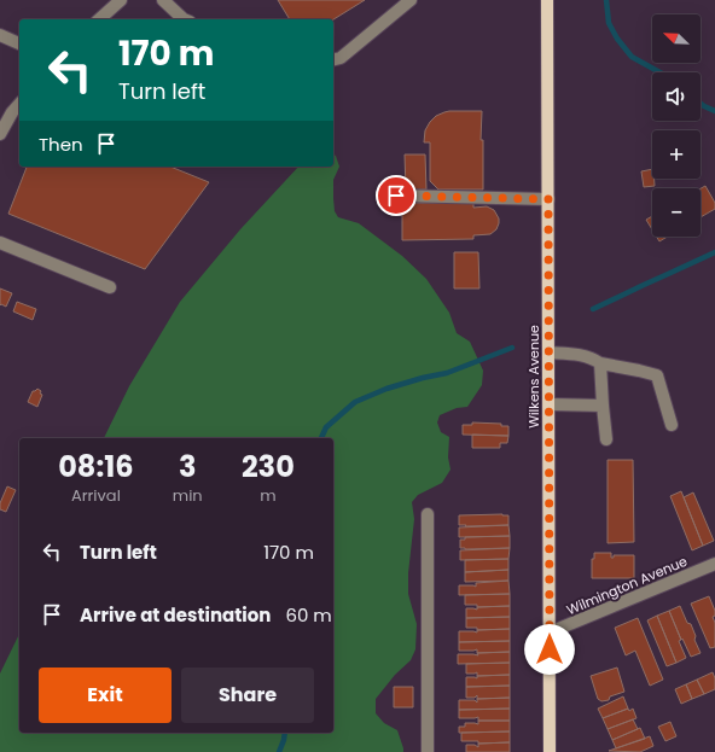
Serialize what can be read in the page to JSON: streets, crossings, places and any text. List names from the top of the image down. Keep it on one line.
{"streets":{"main road":["Wilkens Avenue"],"street":["Wilmington Avenue"]},"crossings":[["Wilkens Avenue","Wilmington Avenue"]],"north":"top left","page":{"map_buttons":["+","−"],"turn":["170 m","Turn left"],"then":"Then","eta":["08:16","Arrival","3","min","230","m"],"list":[{"name":"Turn left","value":"170 m"},{"name":"Arrive at destination","value":"60 m"}],"buttons":["Exit","Share"]}}
